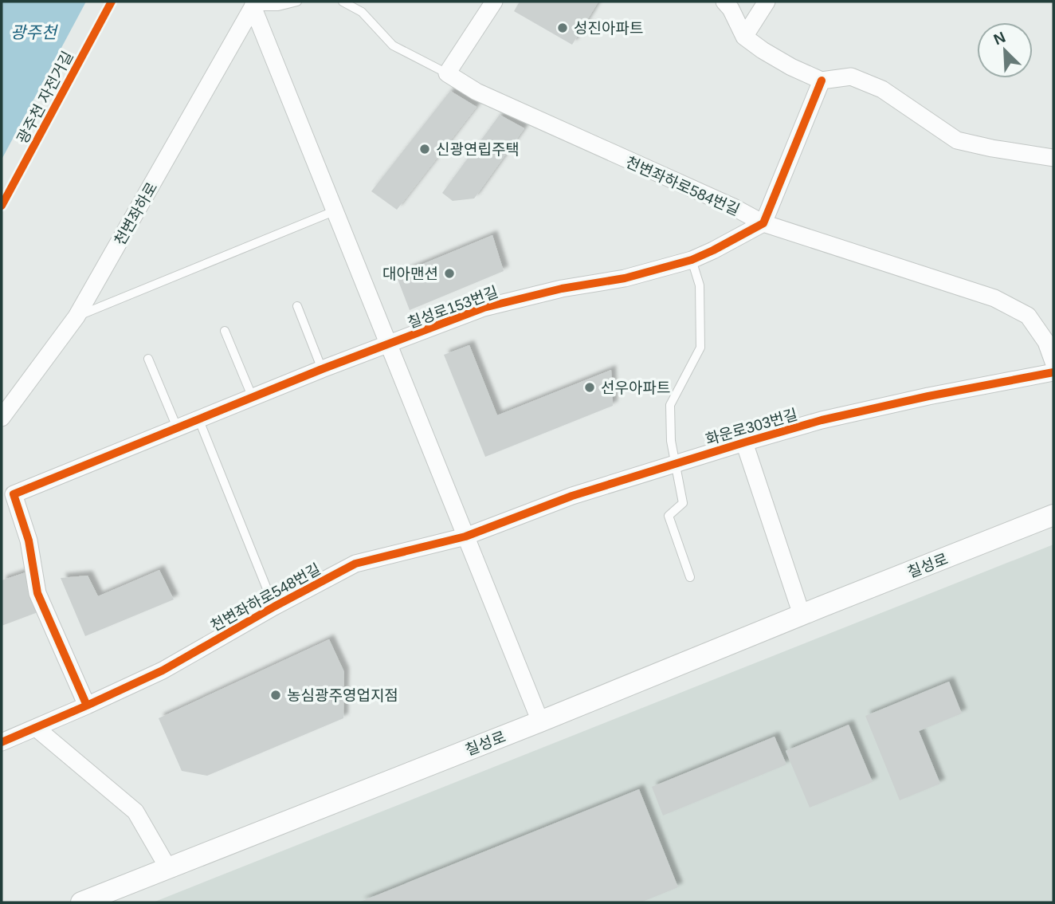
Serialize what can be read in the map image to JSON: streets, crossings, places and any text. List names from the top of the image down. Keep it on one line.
{"streets":{"street":["천변좌하로584번길","천변좌하로","칠성로153번길","화운로303번길","칠성로","천변좌하로548번길"],"cycle path":["광주천 자전거길"]},"crossings":[["천변좌하로584번길","칠성로153번길"],["칠성로153번길","천변좌하로548번길"],["화운로303번길","천변좌하로548번길"]],"water":["광주천"],"places":["성진아파트","신광연립주택","대아맨션","선우아파트","농심광주영업지점"],"north":"top left"}
